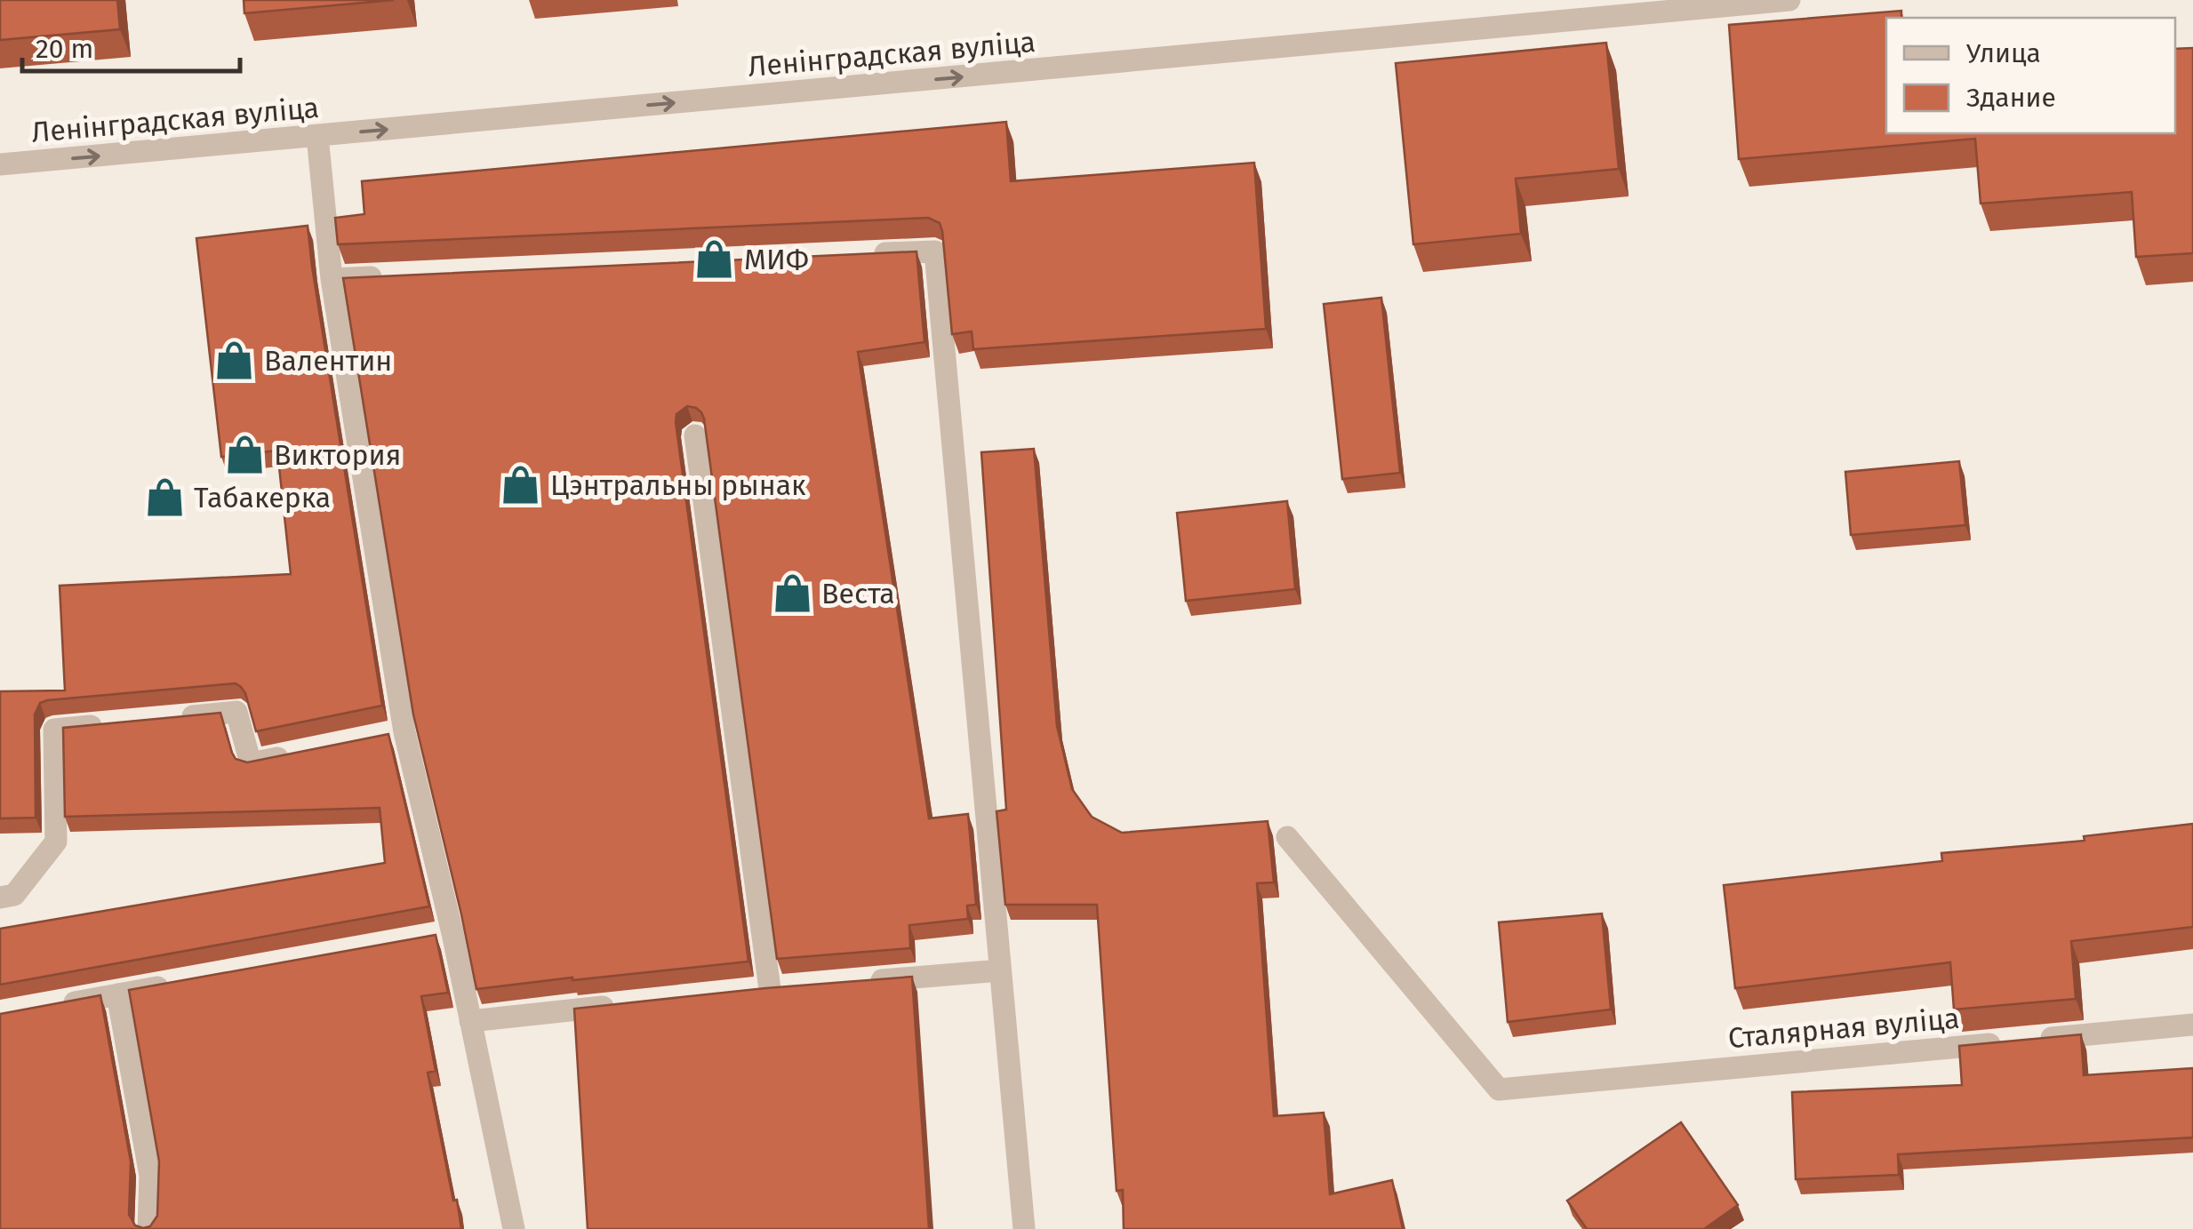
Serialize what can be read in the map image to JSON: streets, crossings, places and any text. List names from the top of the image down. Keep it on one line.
{"streets":{"street":["Ленінградская вуліца","Сталярная вуліца"]},"one_way":["Ленінградская вуліца"],"places":{"shop":["МИФ","Валентин","Виктория","Цэнтральны рынак","Табакерка","Веста"]},"legend":["Улица","Здание"],"scale_bar":"20 m"}
